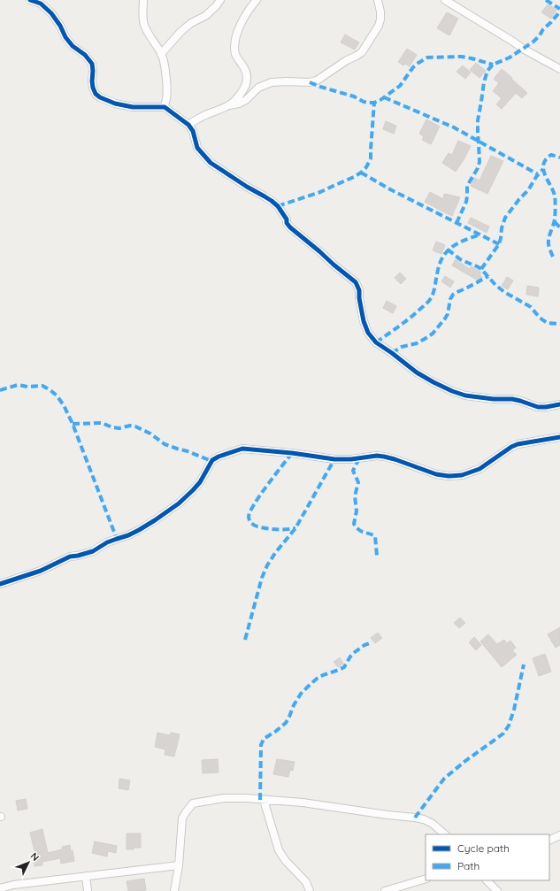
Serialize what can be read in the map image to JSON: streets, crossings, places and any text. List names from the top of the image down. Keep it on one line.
{"legend":["Cycle path","Path"],"north":"top right"}
